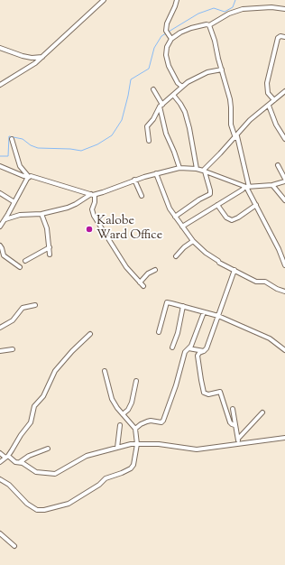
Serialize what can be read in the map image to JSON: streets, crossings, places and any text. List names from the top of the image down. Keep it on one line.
{"places":["Kalobe Ward Office"]}
